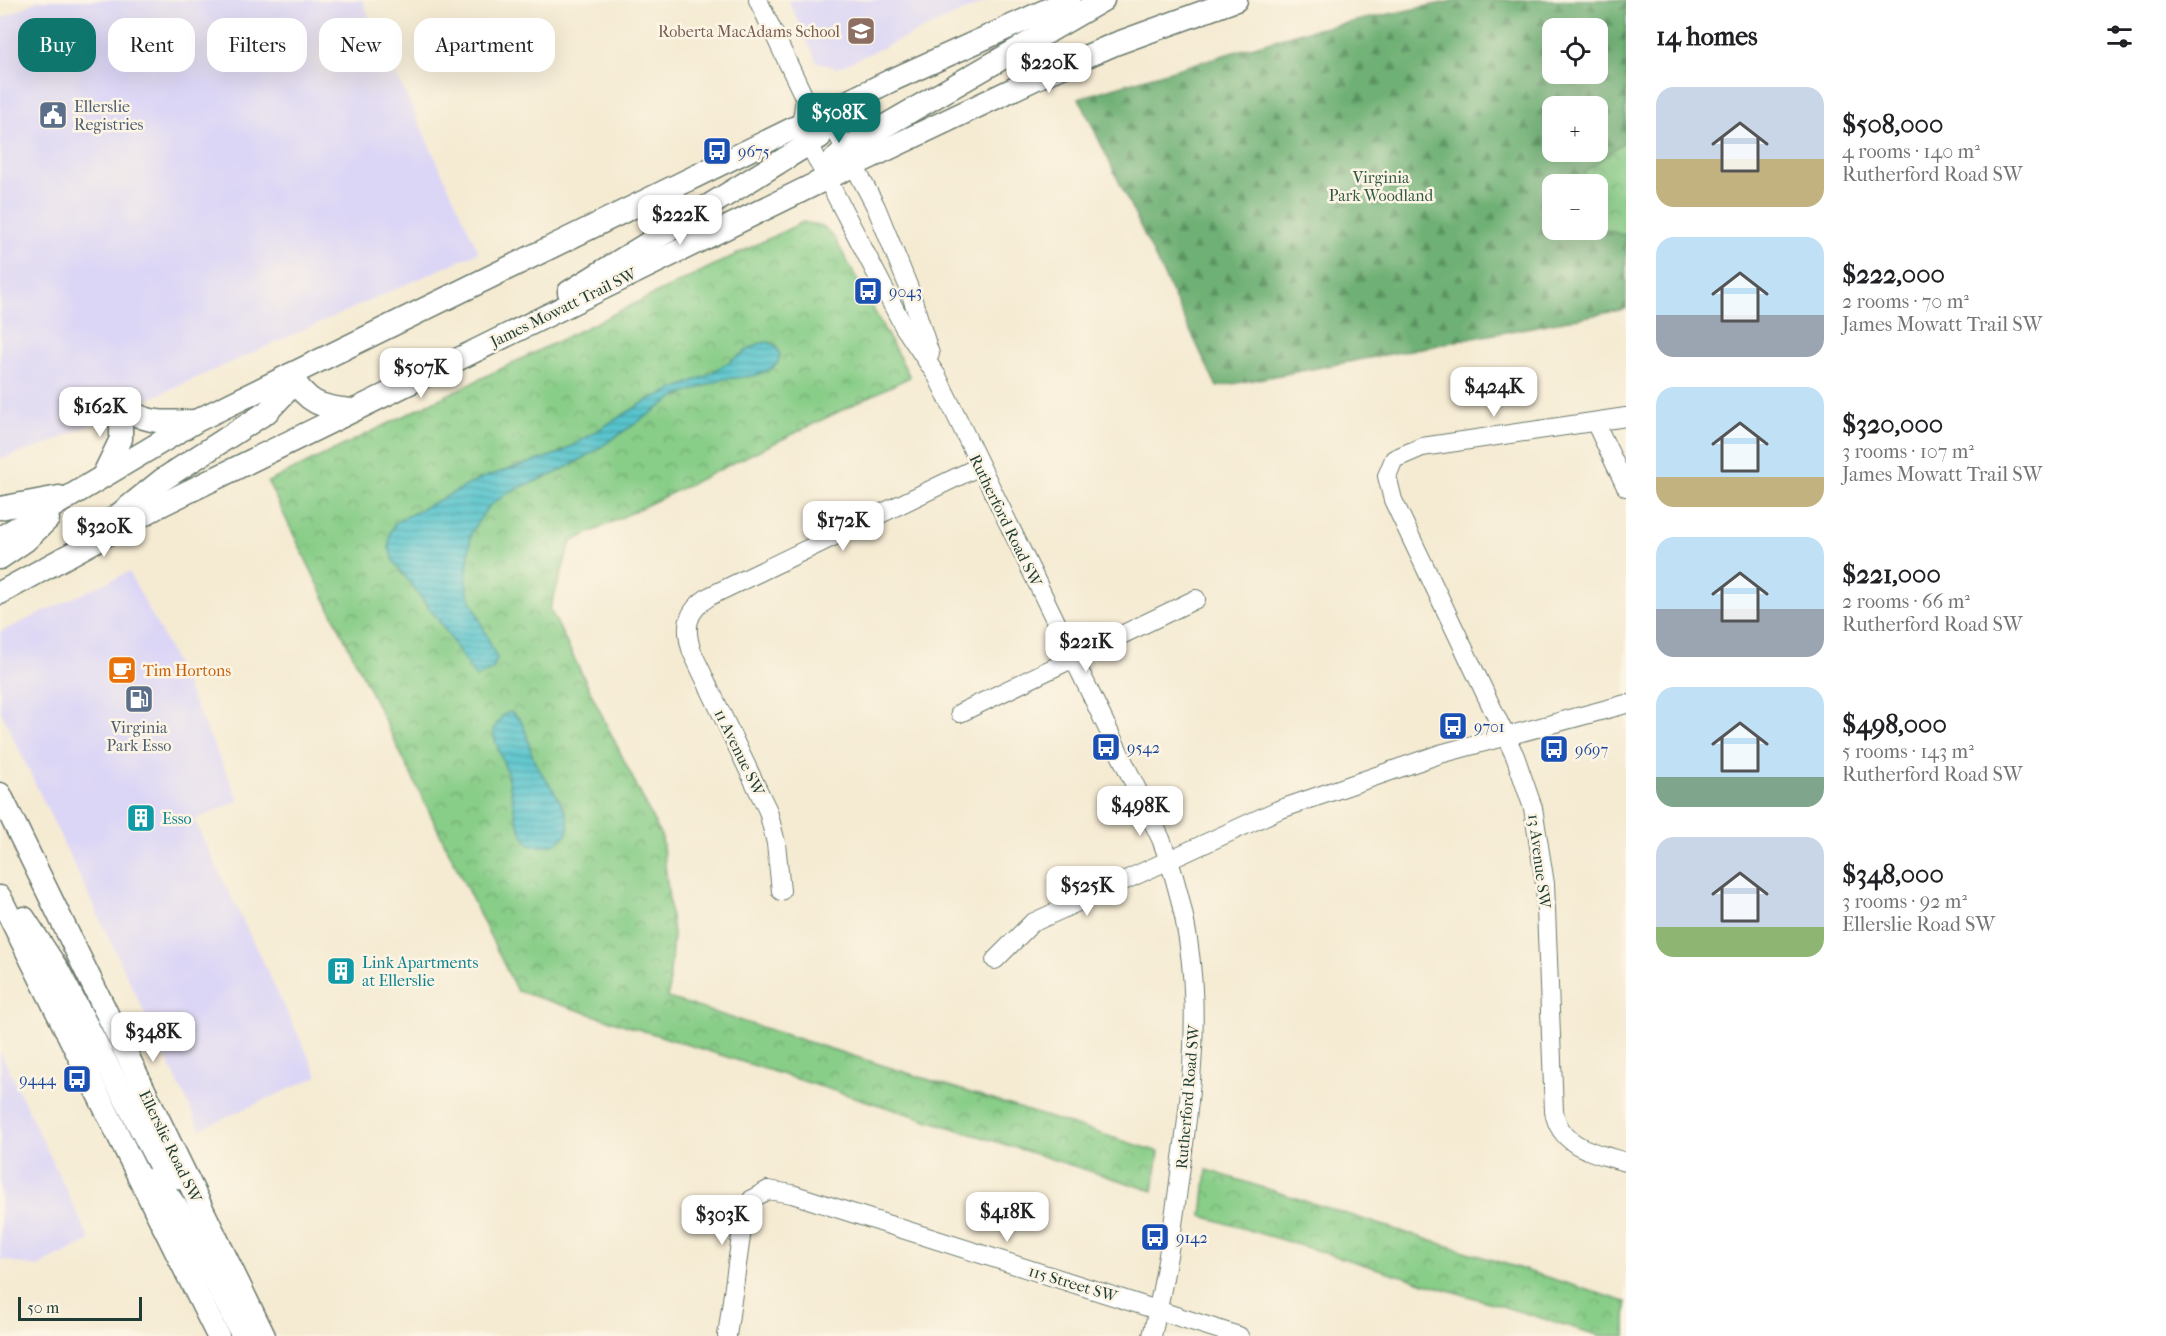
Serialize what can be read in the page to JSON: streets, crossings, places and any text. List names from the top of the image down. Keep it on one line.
{"streets":{"main road":["James Mowatt Trail SW","Ellerslie Road SW"],"street":["Rutherford Road SW","11 Avenue SW","13 Avenue SW","115 Street SW"]},"crossings":[["James Mowatt Trail SW","Rutherford Road SW"],["Rutherford Road SW","11 Avenue SW"],["Rutherford Road SW","115 Street SW"]],"parks":["Virginia Park Woodland"],"places":{"school or university":["Roberta MacAdams School"],"public building":["Ellerslie Registries"],"bus stop":["9675","9043","9701","9542","9697","9444","9142"],"cafe":["Tim Hortons"],"fuel station":["Virginia Park Esso"],"building":["Esso","Link Apartments at Ellerslie"]},"scale_bar":"50 m","page":{"heading":"14 homes","map_buttons":["+","−"],"chip":["Buy","Rent","Filters","New","Apartment"],"price":["$220K","$508K","$222K","$507K","$424K","$162K","$172K","$320K","$221K","$498K","$525K","$348K","$418K","$303K"],"list":[{"name":"$508,000","note":"4 rooms · 140 m² · Rutherford Road SW"},{"name":"$222,000","note":"2 rooms · 70 m² · James Mowatt Trail SW"},{"name":"$320,000","note":"3 rooms · 107 m² · James Mowatt Trail SW"},{"name":"$221,000","note":"2 rooms · 66 m² · Rutherford Road SW"},{"name":"$498,000","note":"5 rooms · 143 m² · Rutherford Road SW"},{"name":"$348,000","note":"3 rooms · 92 m² · Ellerslie Road SW"}],"scale":"50 m"}}
